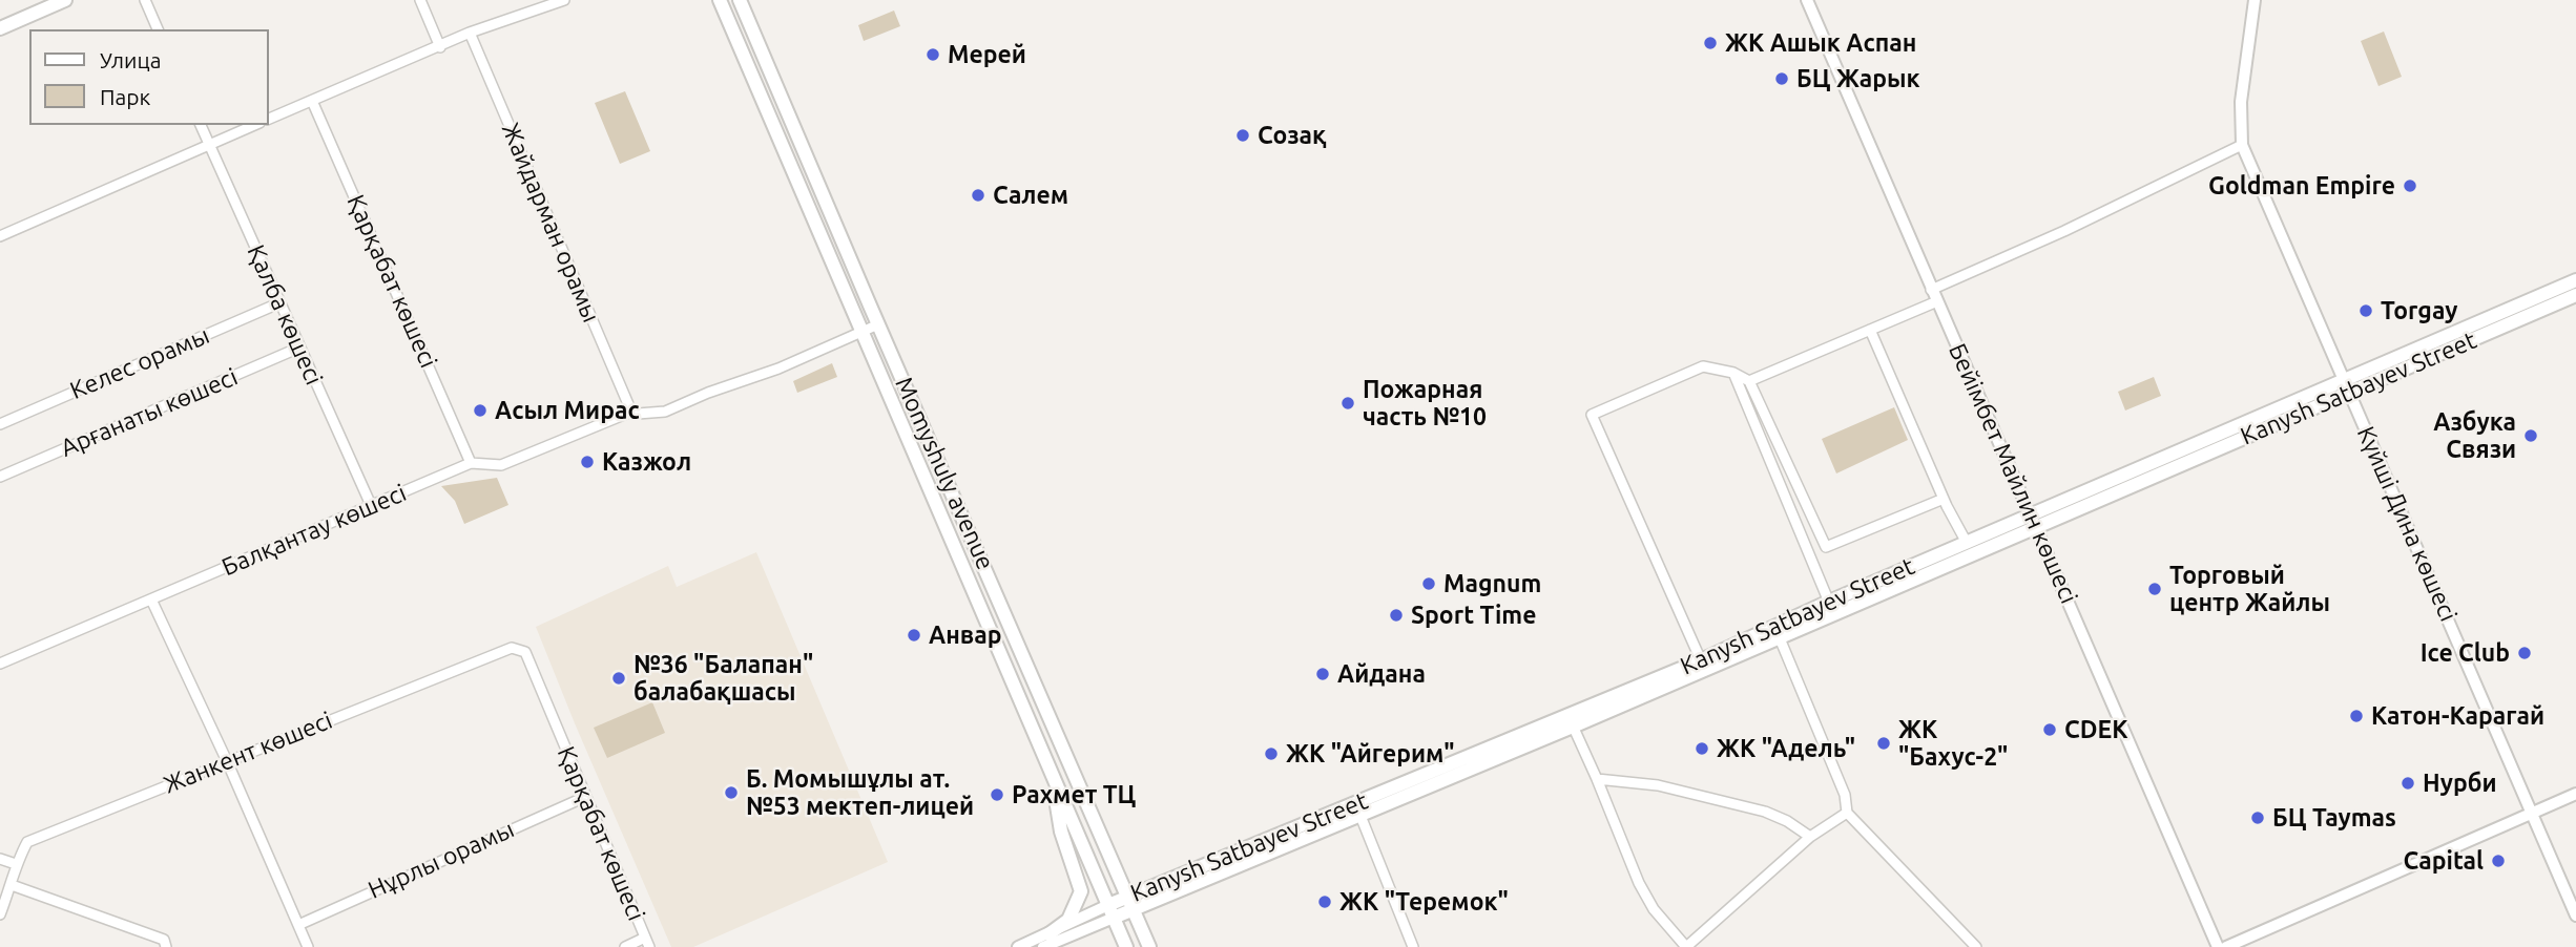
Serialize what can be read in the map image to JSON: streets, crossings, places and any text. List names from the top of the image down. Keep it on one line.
{"streets":{"main road":["Kanysh Satbayev Street","Momyshuly avenue"],"street":["Жайдарман орамы","Қарқабат көшесі","Қалба көшесі","Келес орамы","Арғанаты көшесі","Бейімбет Майлин көшесі","Күйші Дина көшесі","Балқантау көшесі","Жанкент көшесі","Нұрлы орамы"]},"crossings":[["Жайдарман орамы","Балқантау көшесі"],["Қарқабат көшесі","Балқантау көшесі"],["Қарқабат көшесі","Жанкент көшесі"],["Қарқабат көшесі","Нұрлы орамы"],["Қалба көшесі","Келес орамы"],["Қалба көшесі","Арғанаты көшесі"],["Қалба көшесі","Балқантау көшесі"],["Kanysh Satbayev Street","Momyshuly avenue"],["Kanysh Satbayev Street","Бейімбет Майлин көшесі"],["Kanysh Satbayev Street","Күйші Дина көшесі"]],"places":["ЖК Ашык Аспан","Мерей","БЦ Жарык","Созақ","Goldman Empire","Салем","Torgay","Пожарная часть №10","Асыл Мирас","Азбука Связи","Казжол","Magnum","Торговый центр Жайлы","Sport Time","Анвар","Ice Club","Айдана","№36 \"Балапан\" балабақшасы","Катон-Карагай","CDEK","ЖК \"Бахус-2\"","ЖК \"Адель\"","ЖК \"Айгерим\"","Нурби","Б. Момышұлы ат. №53 мектеп-лицей","Рахмет ТЦ","БЦ Taymas","Capital","ЖК \"Теремок\""],"legend":["Улица","Парк"]}
